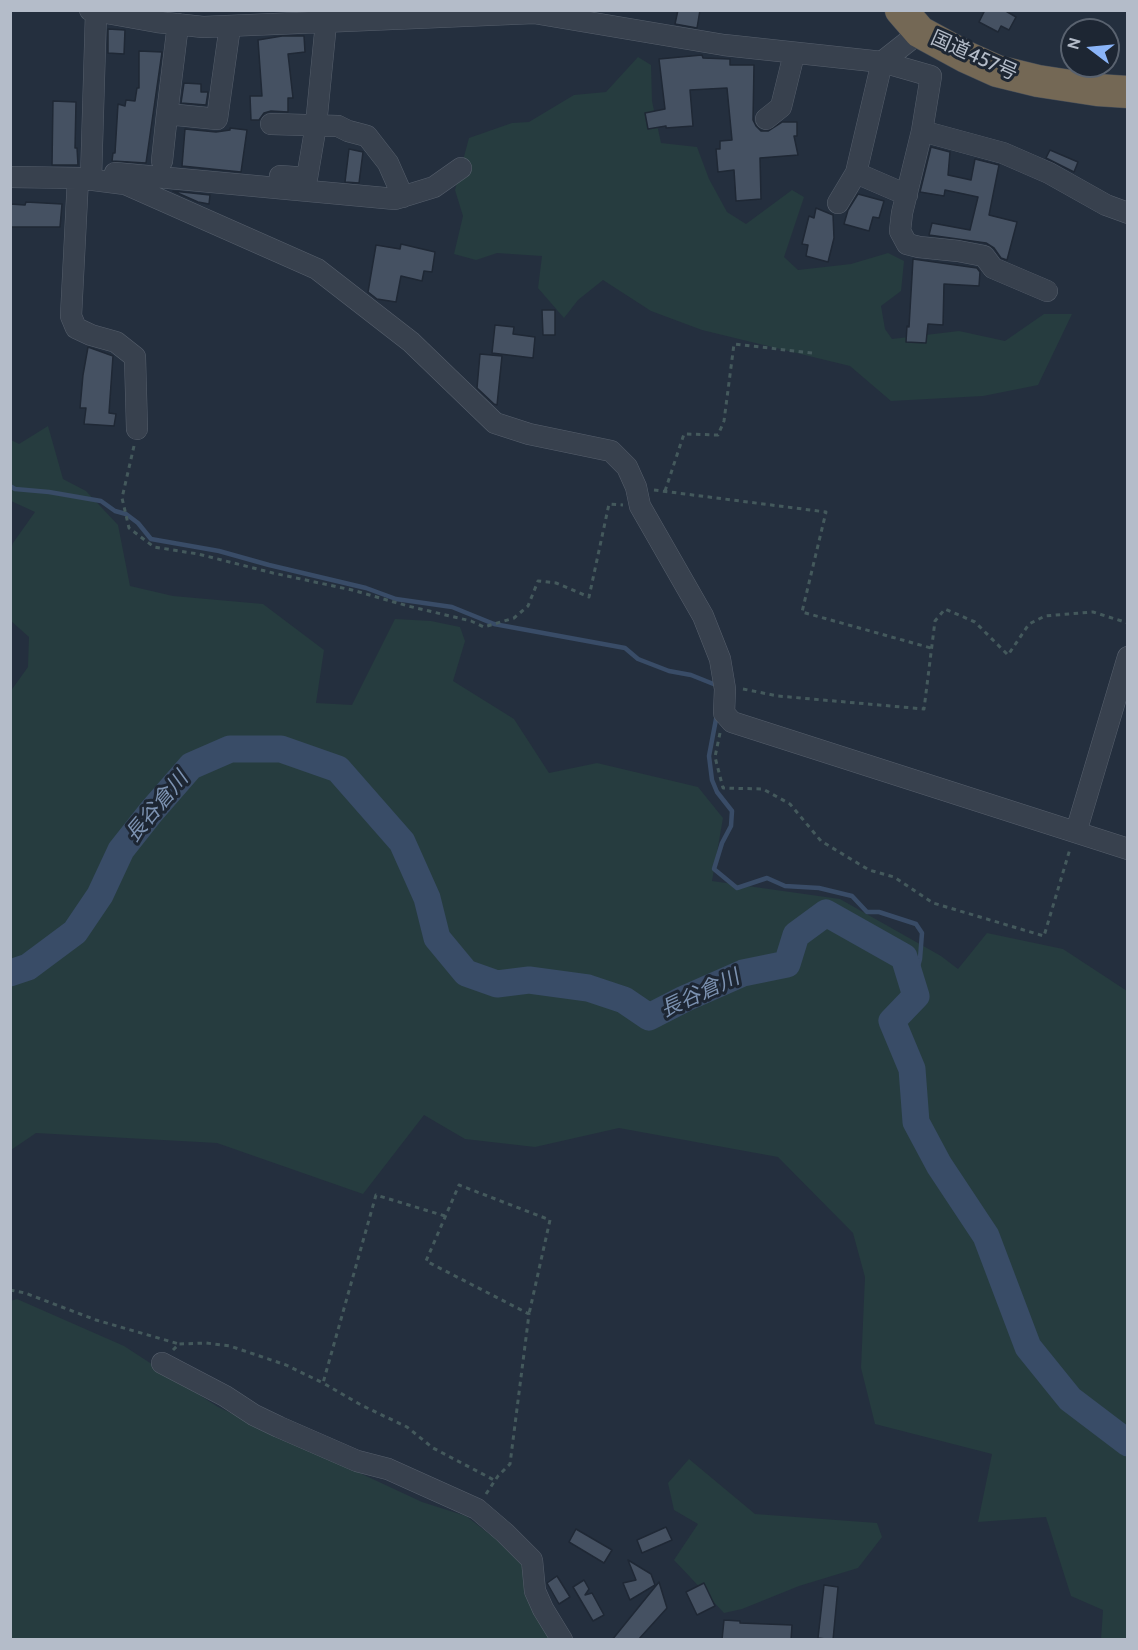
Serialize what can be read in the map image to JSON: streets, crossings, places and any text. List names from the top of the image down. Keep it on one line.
{"streets":{"highway":["国道457号"]},"water":["長谷倉川"],"north":"left"}
